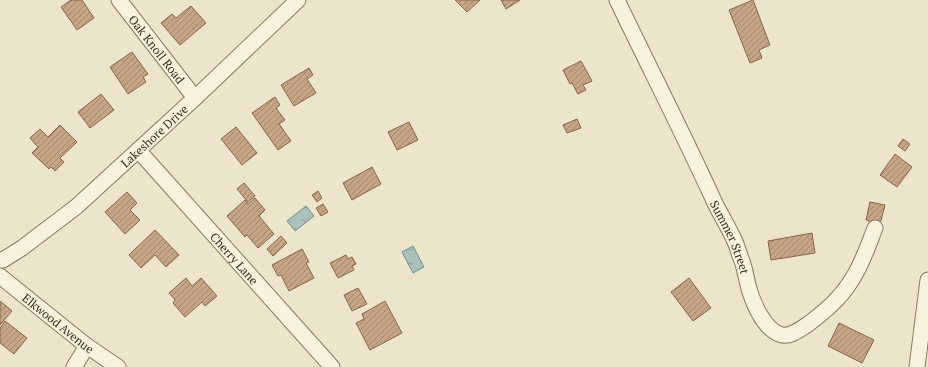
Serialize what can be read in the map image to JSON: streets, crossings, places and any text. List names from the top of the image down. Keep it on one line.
{"streets":{"street":["Oak Knoll Road","Lakeshore Drive","Summer Street","Cherry Lane","Elkwood Avenue"]},"crossings":[["Oak Knoll Road","Lakeshore Drive"],["Lakeshore Drive","Cherry Lane"]]}
